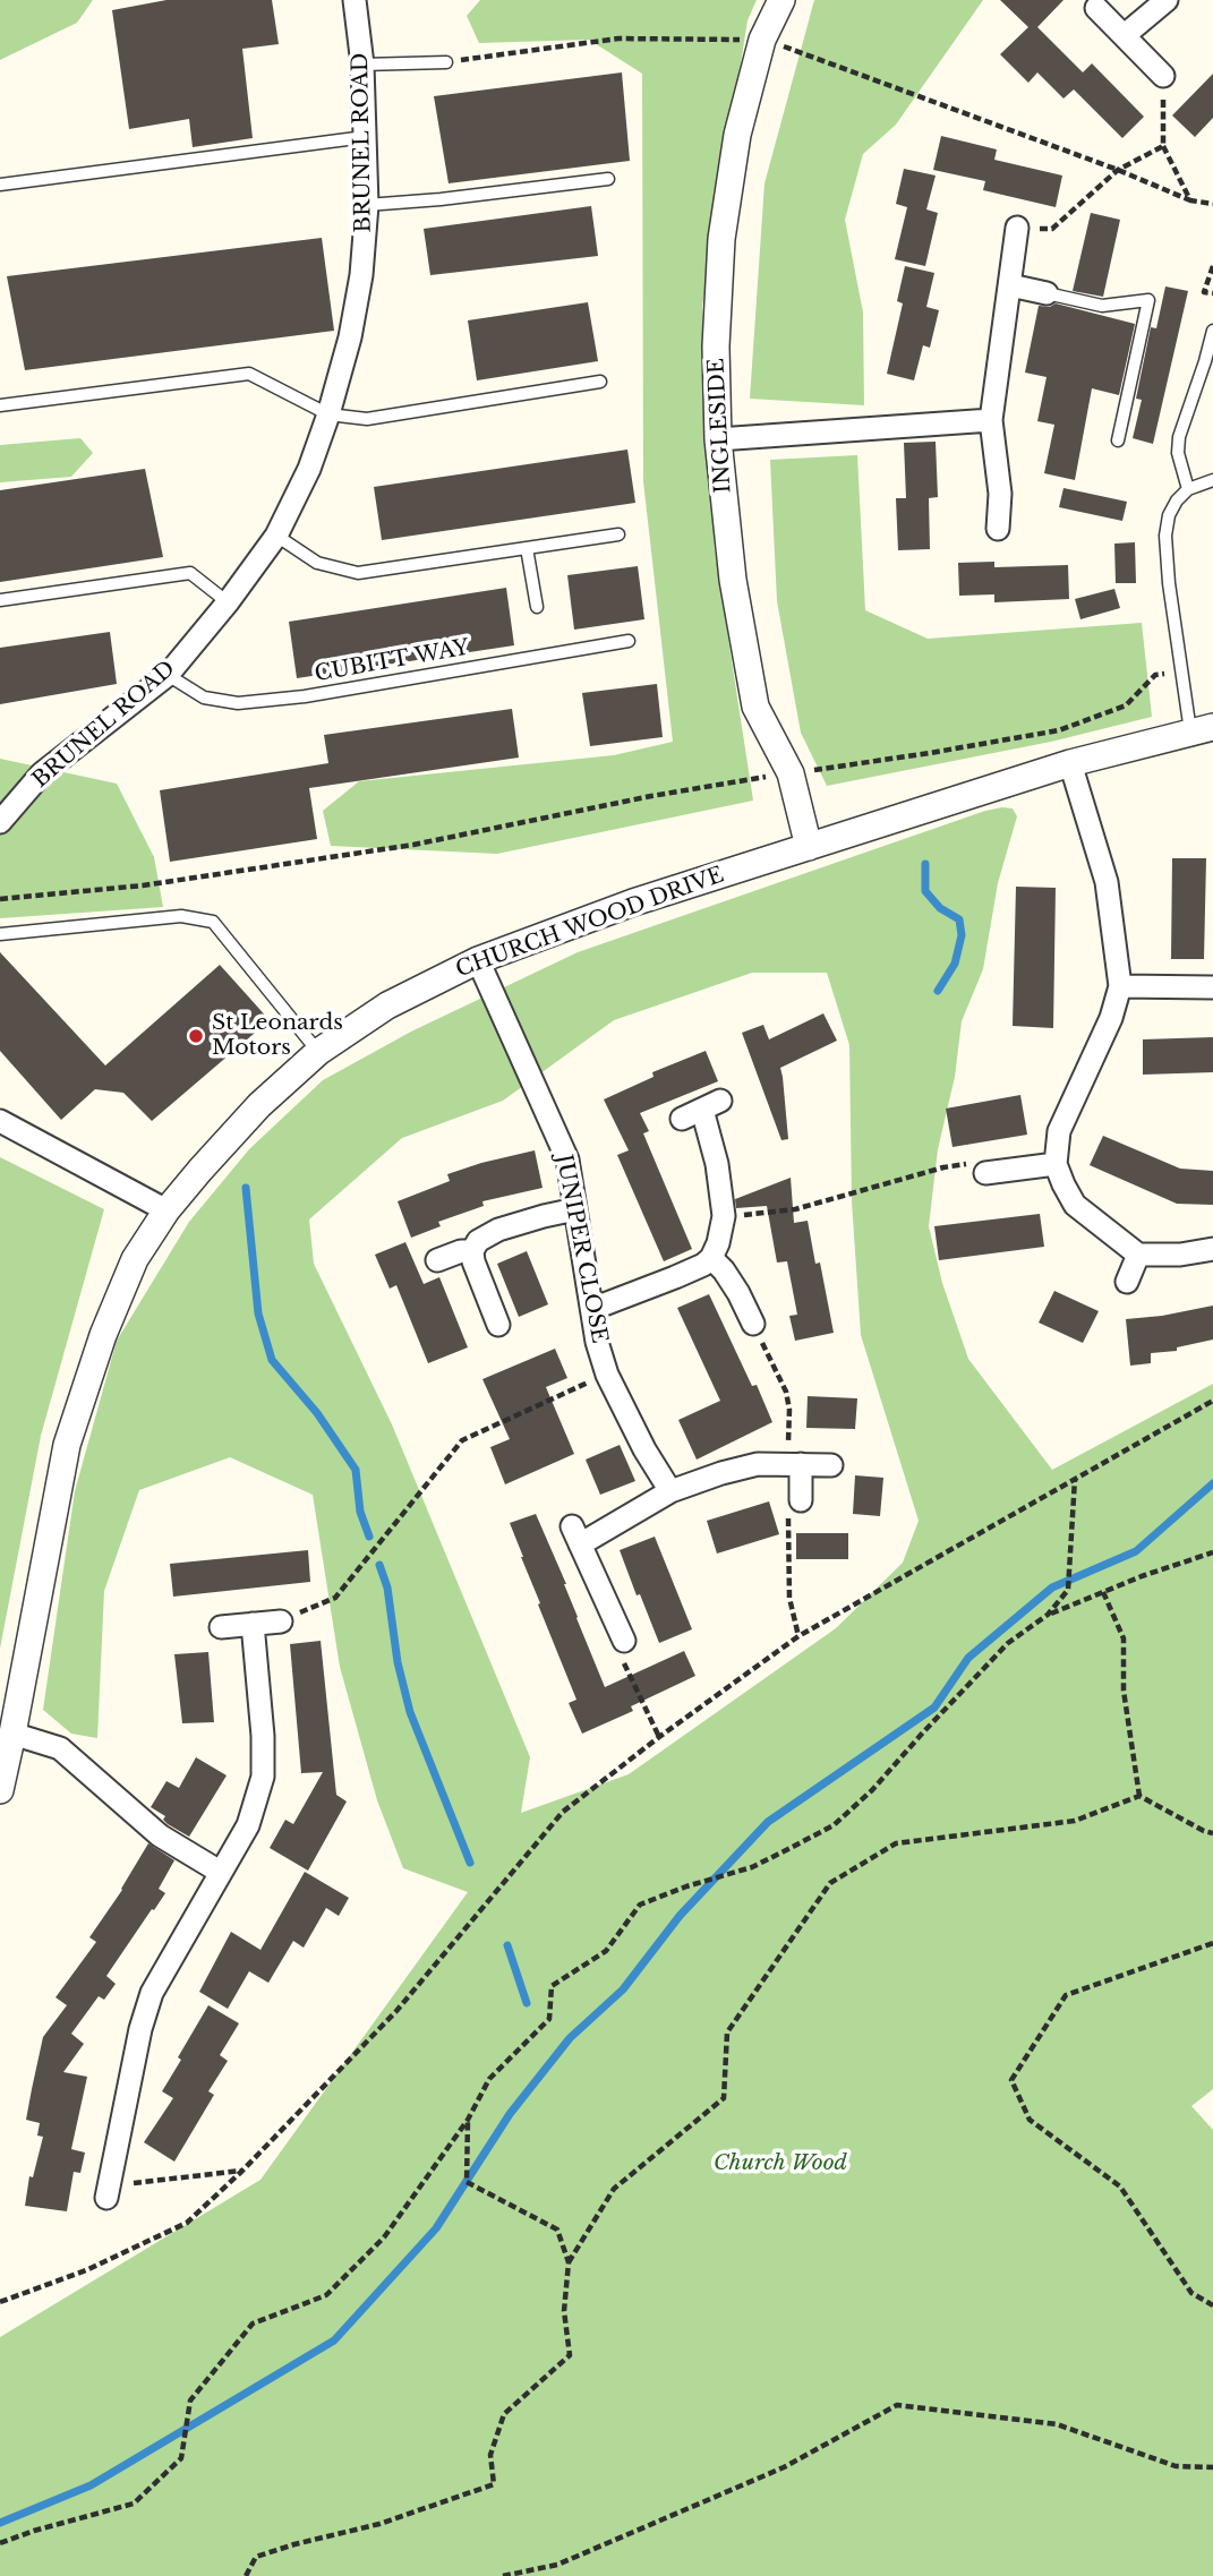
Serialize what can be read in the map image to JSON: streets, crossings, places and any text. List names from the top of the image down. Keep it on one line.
{"streets":{"street":["BRUNEL ROAD","INGLESIDE","CHURCH WOOD DRIVE","JUNIPER CLOSE"],"lane":["CUBITT WAY"]},"crossings":[["BRUNEL ROAD","CUBITT WAY"],["INGLESIDE","CHURCH WOOD DRIVE"],["CHURCH WOOD DRIVE","JUNIPER CLOSE"]],"parks":["Church Wood"],"places":["St Leonards Motors"]}
